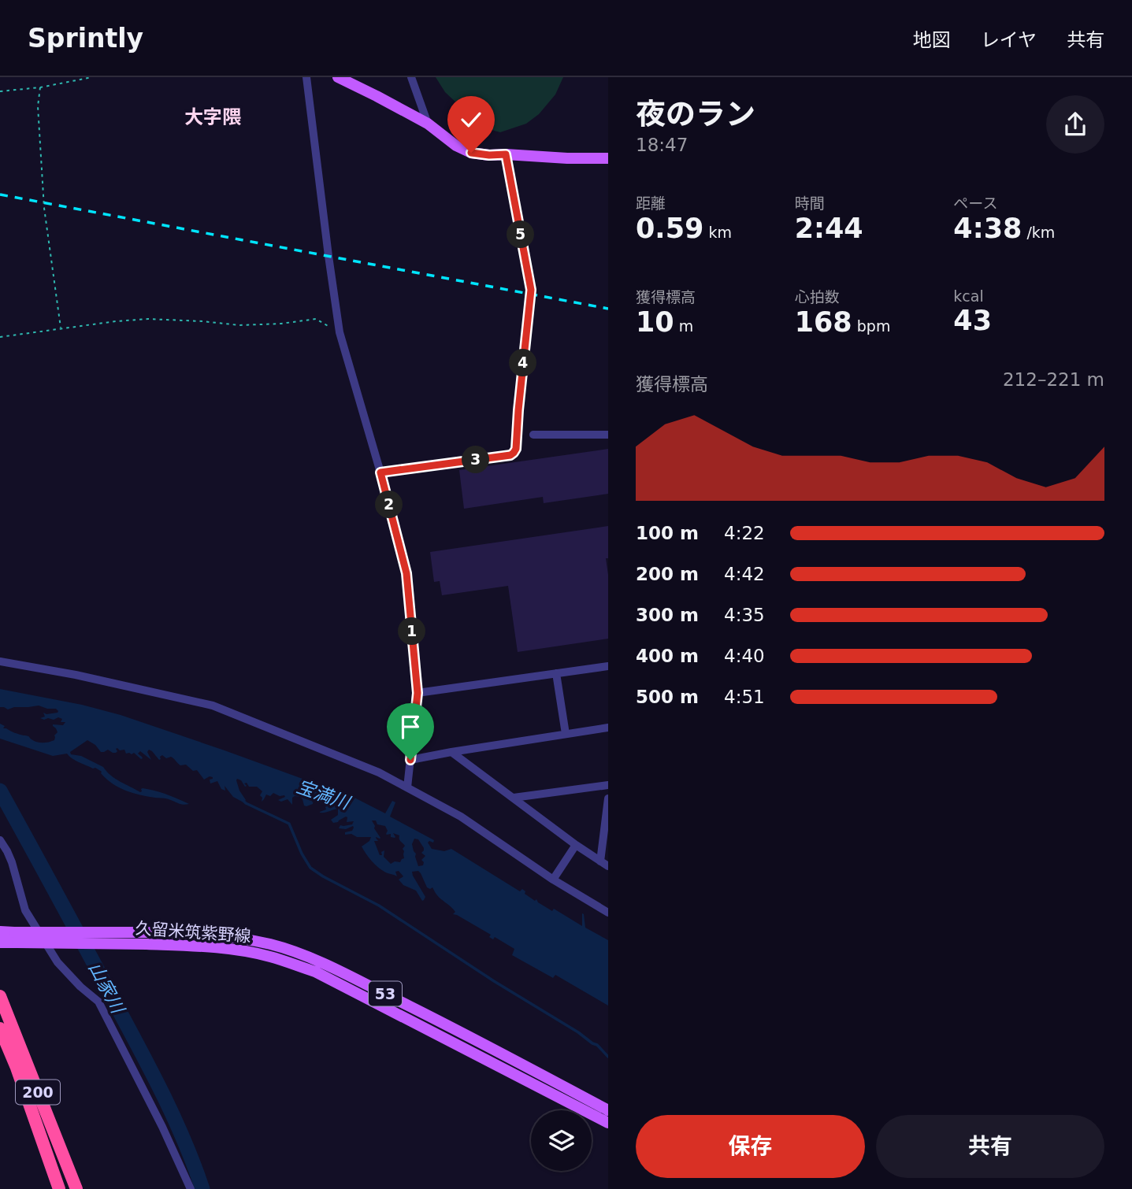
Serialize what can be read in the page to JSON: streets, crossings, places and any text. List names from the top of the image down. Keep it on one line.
{"streets":{"highway":["200"],"main road":["久留米筑紫野線","53"]},"districts":["大字隈"],"water":["宝満川","山家川"],"page":{"header":"Sprintly","nav":["地図","レイヤ","共有"],"heading":["夜のラン","18:47"],"stats":[["距離","0.59 km"],["時間","2:44"],["ペース","4:38 /km"],["獲得標高","10 m"],["心拍数","168 bpm"],["kcal","43"]],"pins":["5","4","3","2","1"],"chart":["獲得標高","212–221 m"],"list":[{"name":"100 m","note":"4:22"},{"name":"200 m","note":"4:42"},{"name":"300 m","note":"4:35"},{"name":"400 m","note":"4:40"},{"name":"500 m","note":"4:51"}],"buttons":["保存","共有"]}}
